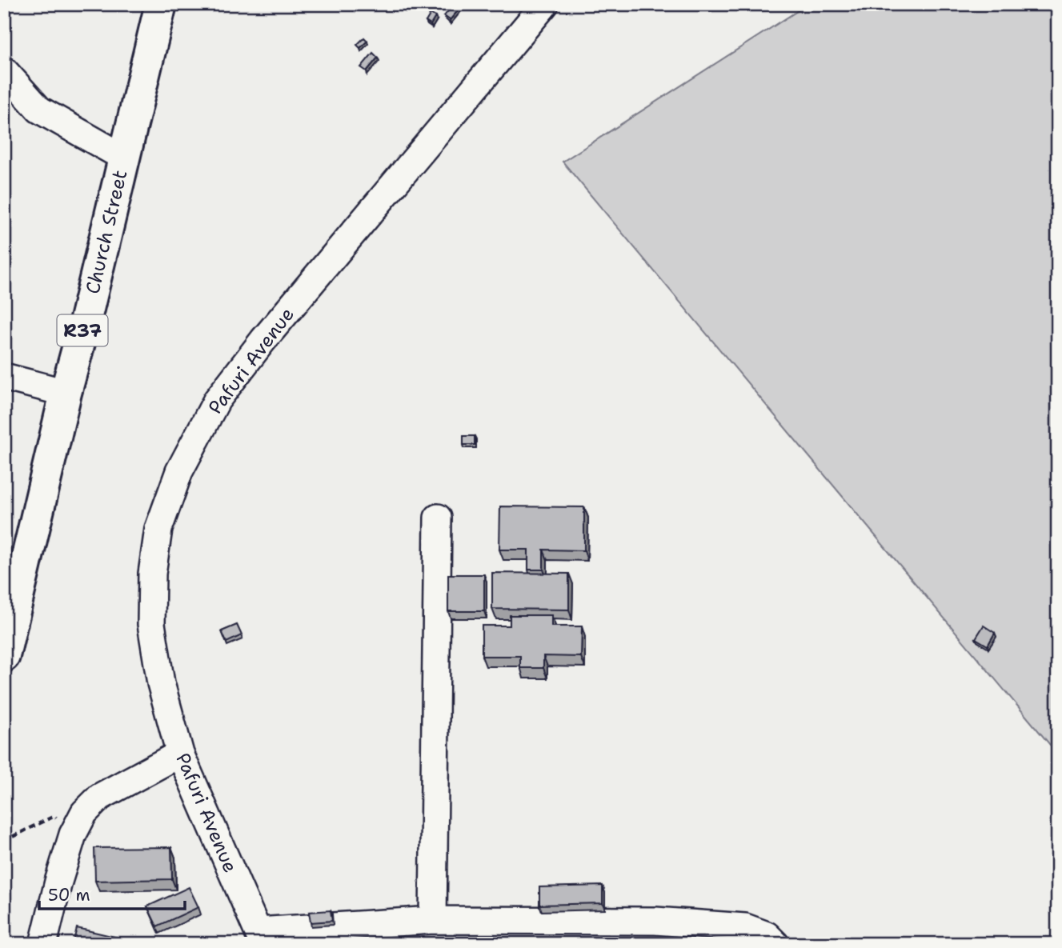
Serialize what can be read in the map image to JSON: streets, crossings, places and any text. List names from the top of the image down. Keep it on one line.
{"streets":{"main road":["Church Street","R37"],"street":["Pafuri Avenue"]},"scale_bar":"50 m"}
